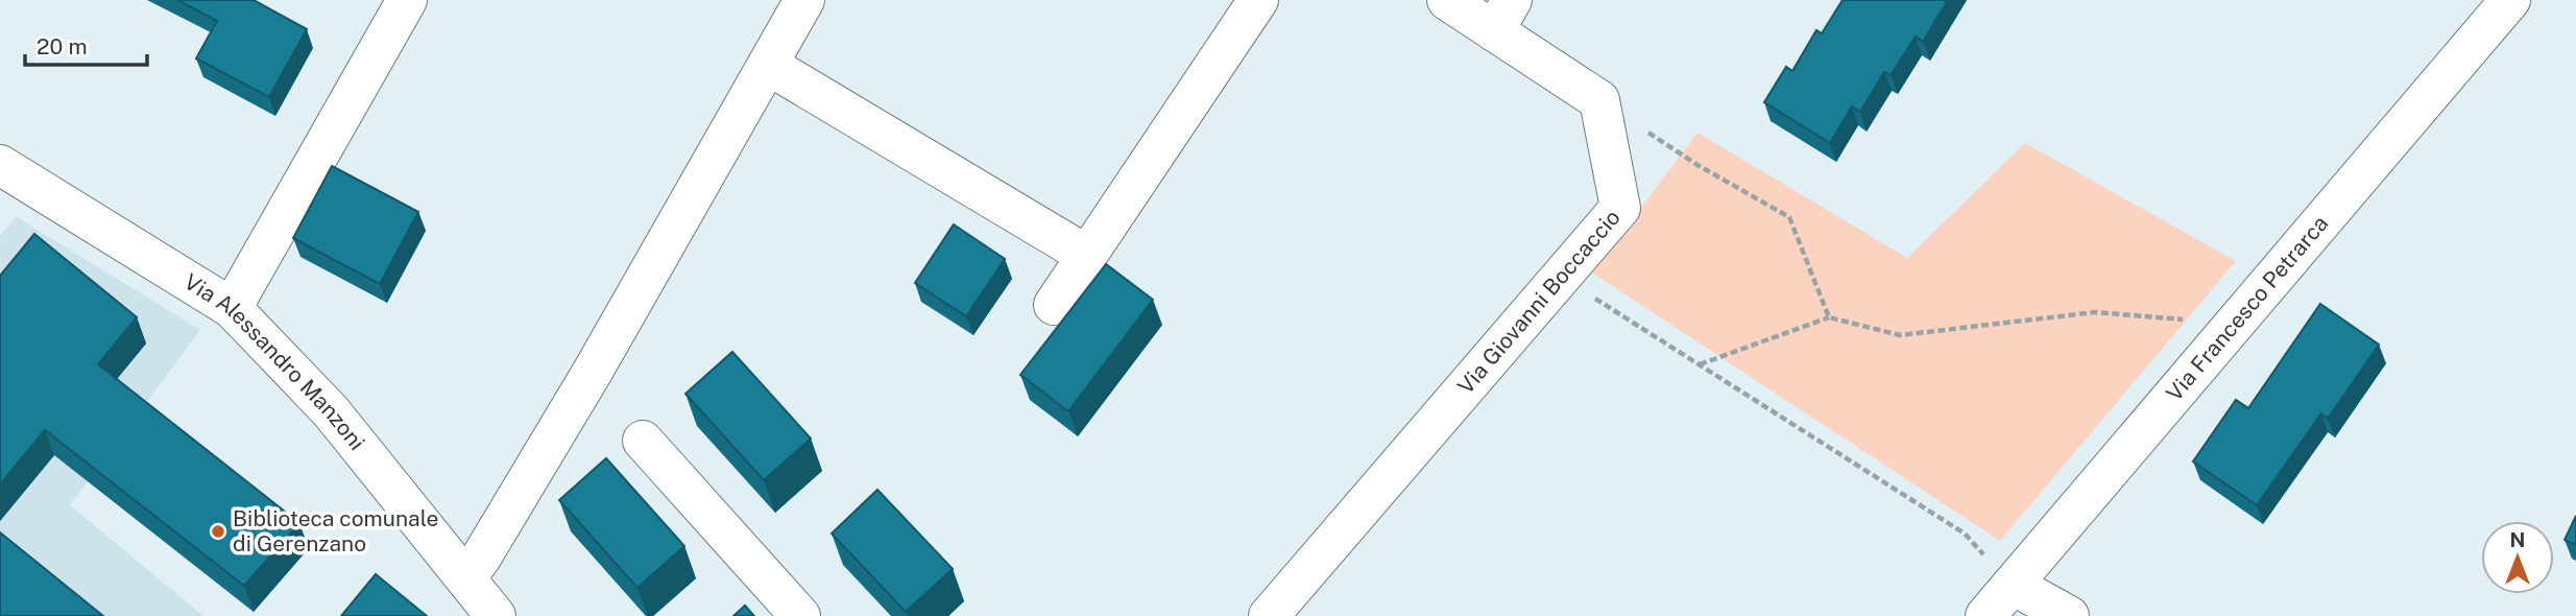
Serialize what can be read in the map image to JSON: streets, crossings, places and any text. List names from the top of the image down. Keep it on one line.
{"streets":{"street":["Via Giovanni Boccaccio","Via Francesco Petrarca","Via Alessandro Manzoni"]},"places":["Biblioteca comunale di Gerenzano"],"scale_bar":"20 m","north":"top"}
